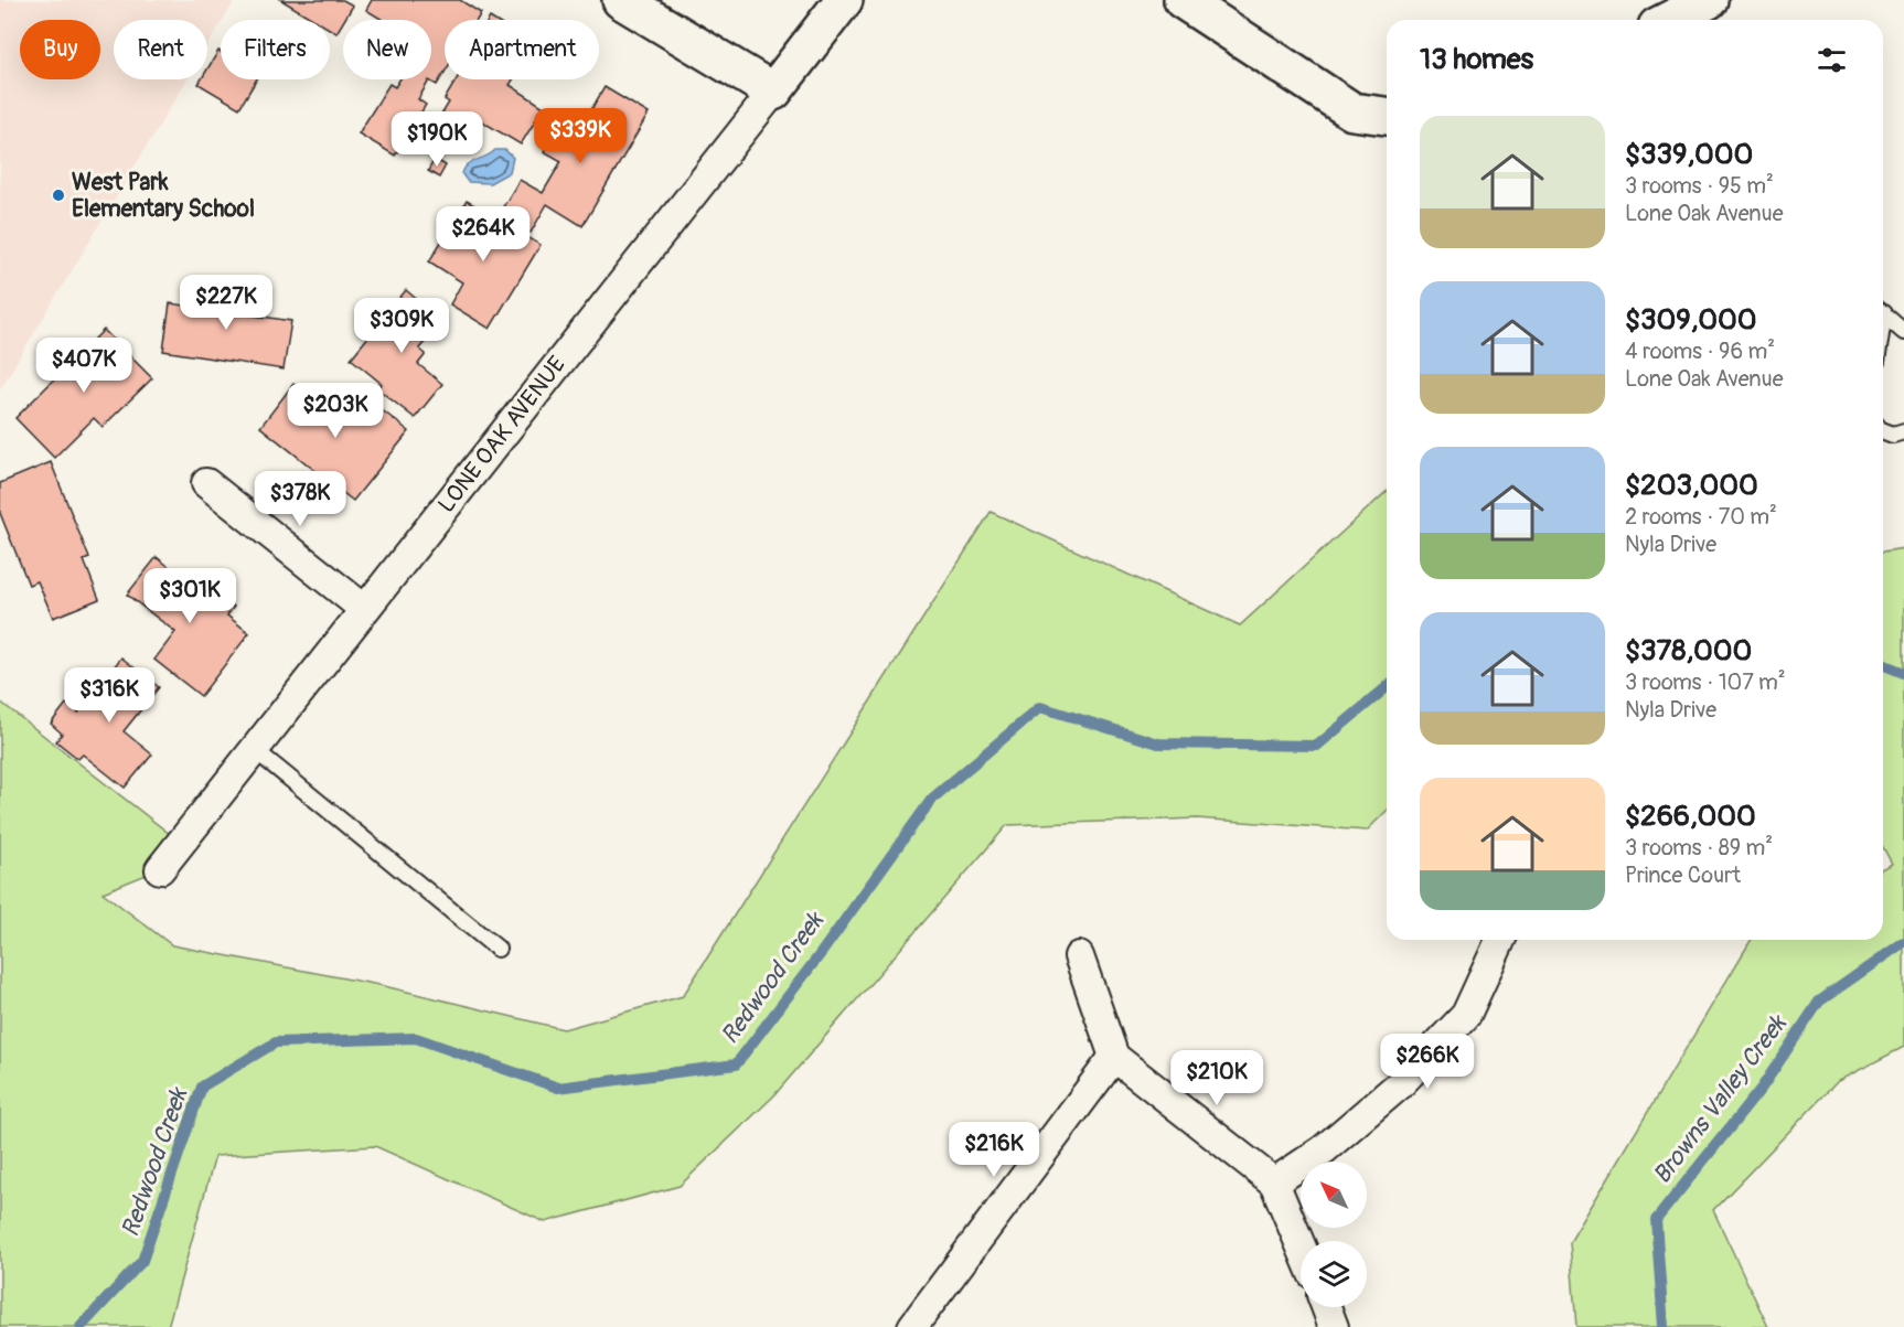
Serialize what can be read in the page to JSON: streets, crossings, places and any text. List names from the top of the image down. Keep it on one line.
{"streets":{"street":["LONE OAK AVENUE"]},"water":["Redwood Creek","Browns Valley Creek"],"places":["West Park Elementary School"],"north":"top left","page":{"chip":["Buy","Rent","Filters","New","Apartment"],"heading":"13 homes","list":[{"name":"$339,000","note":"3 rooms · 95 m² · Lone Oak Avenue"},{"name":"$309,000","note":"4 rooms · 96 m² · Lone Oak Avenue"},{"name":"$203,000","note":"2 rooms · 70 m² · Nyla Drive"},{"name":"$378,000","note":"3 rooms · 107 m² · Nyla Drive"},{"name":"$266,000","note":"3 rooms · 89 m² · Prince Court"}],"price":["$339K","$190K","$264K","$227K","$309K","$407K","$203K","$378K","$301K","$316K","$266K","$210K","$216K"]}}
